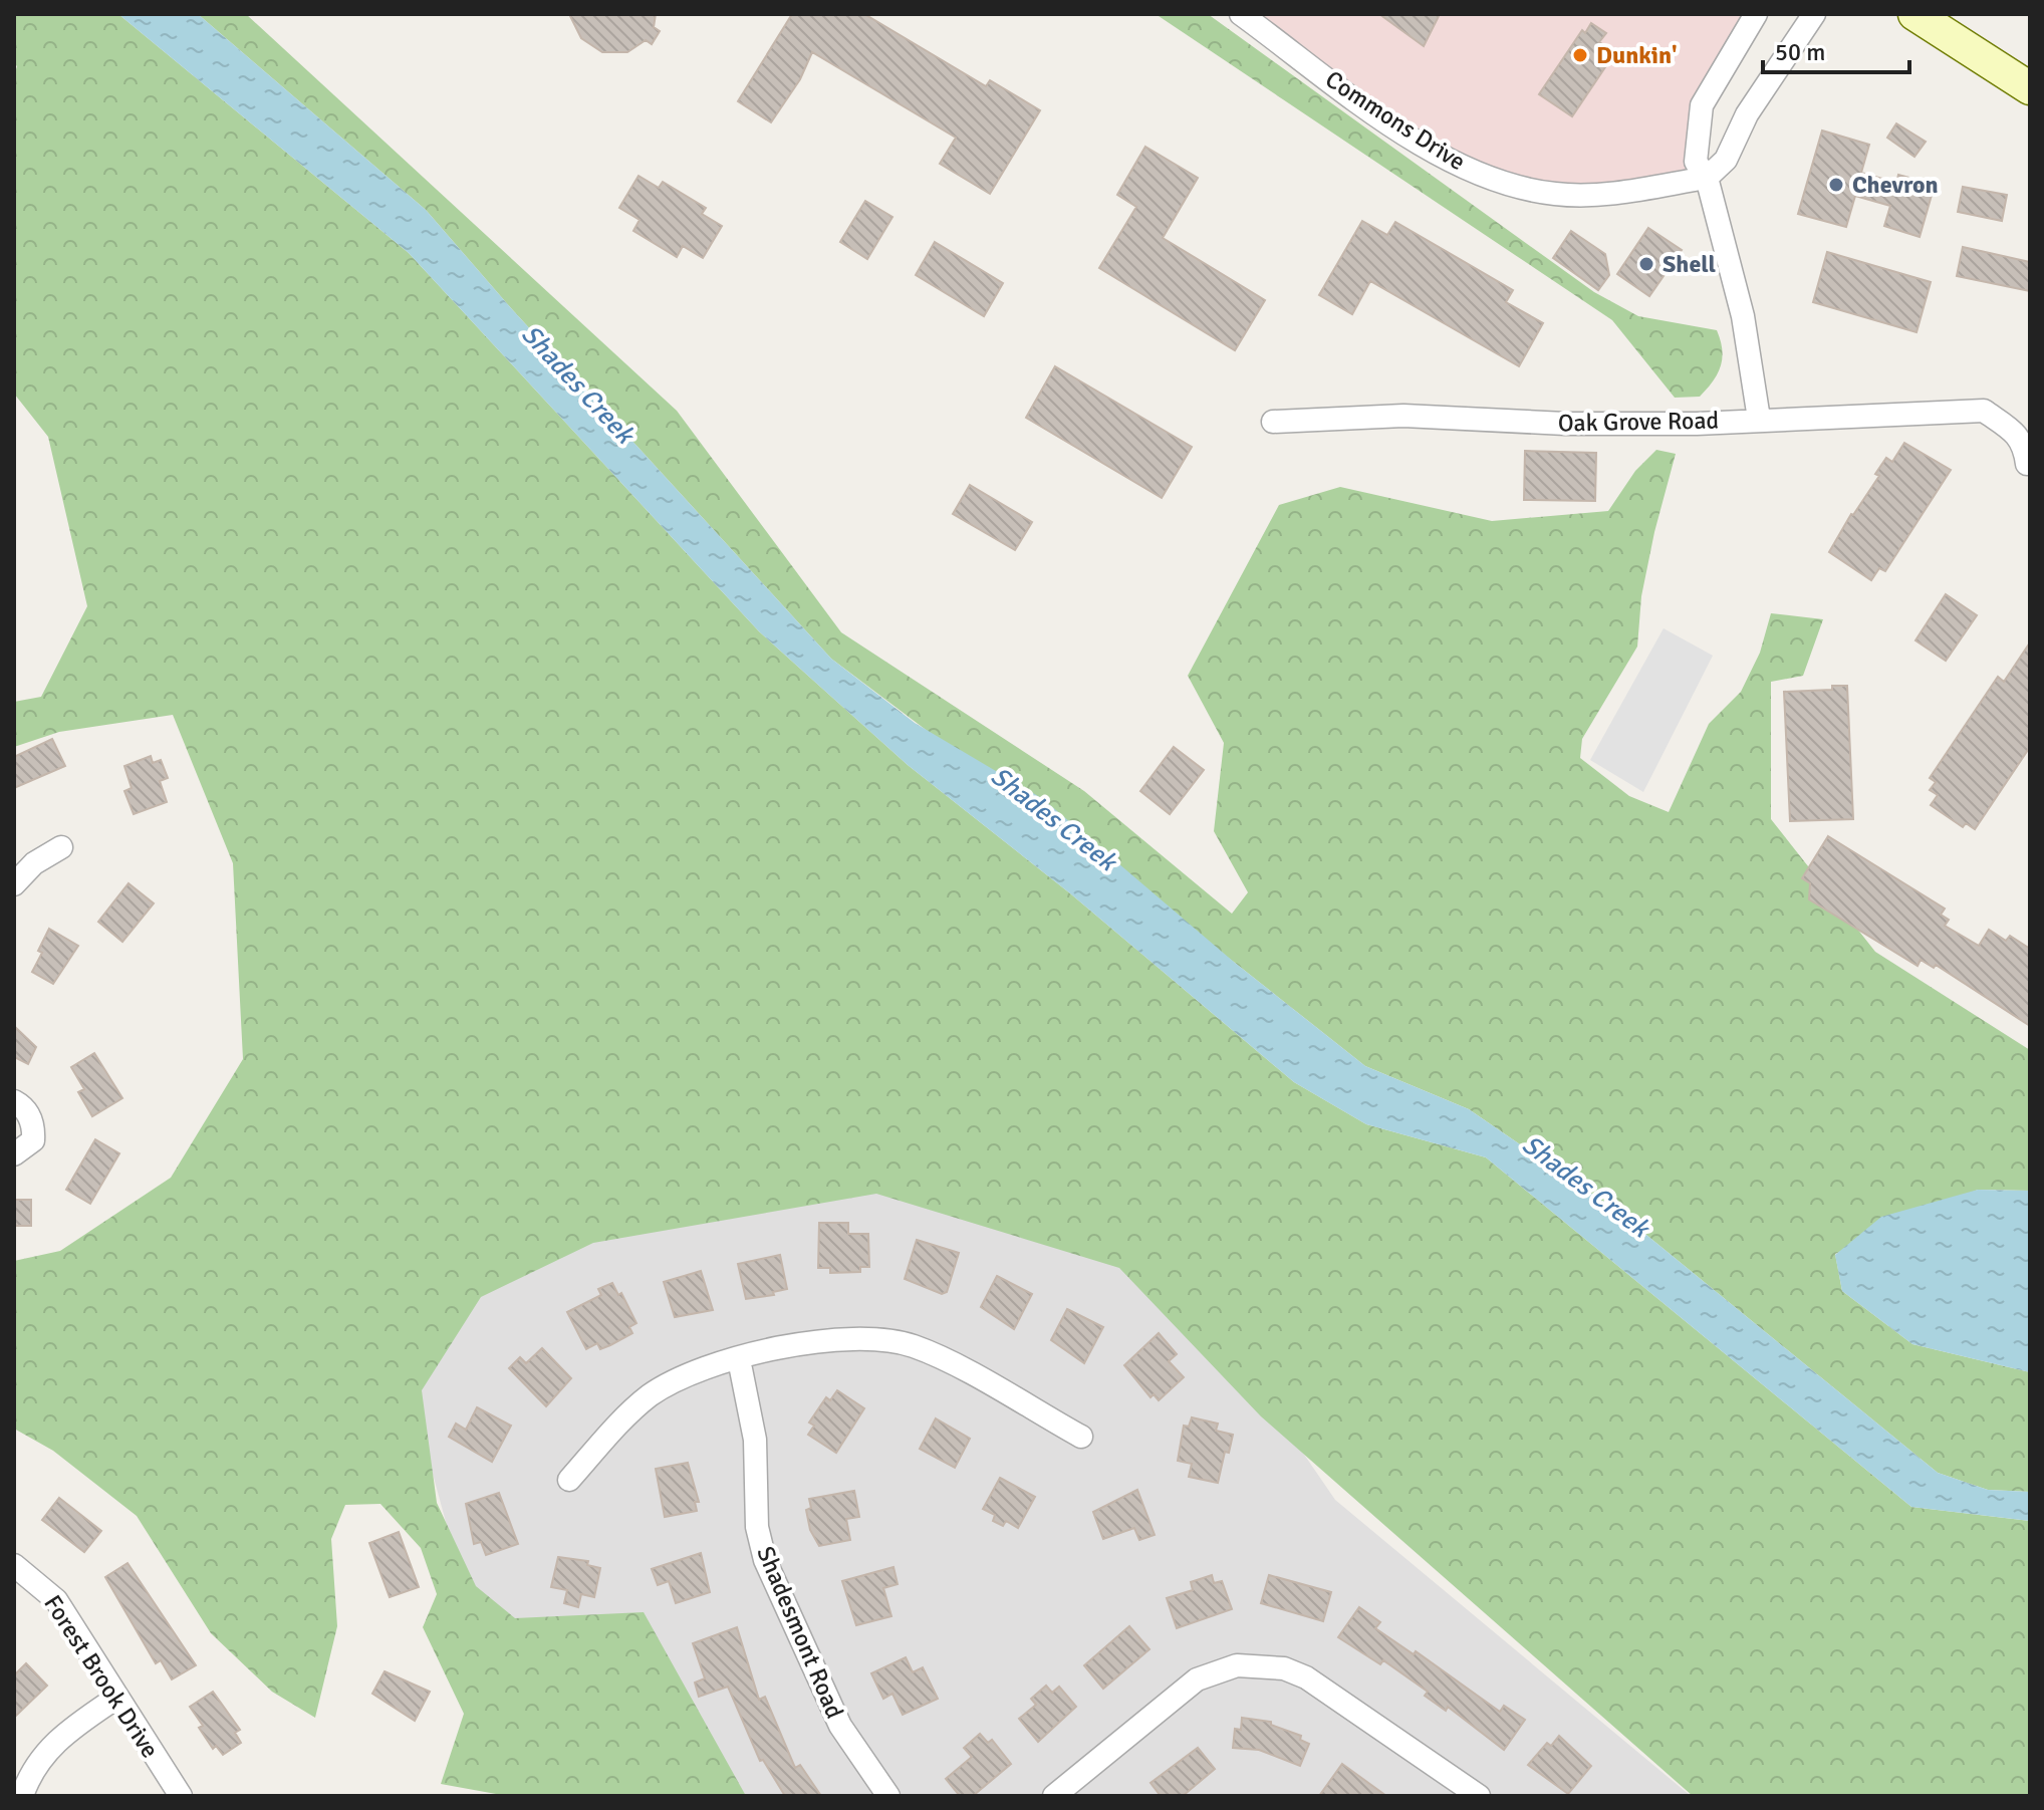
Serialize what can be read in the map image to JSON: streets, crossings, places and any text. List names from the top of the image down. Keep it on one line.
{"streets":{"street":["Commons Drive","Oak Grove Road","Shadesmont Road","Forest Brook Drive"]},"water":["Shades Creek"],"places":["Dunkin'","Chevron","Shell"],"scale_bar":"50 m"}
